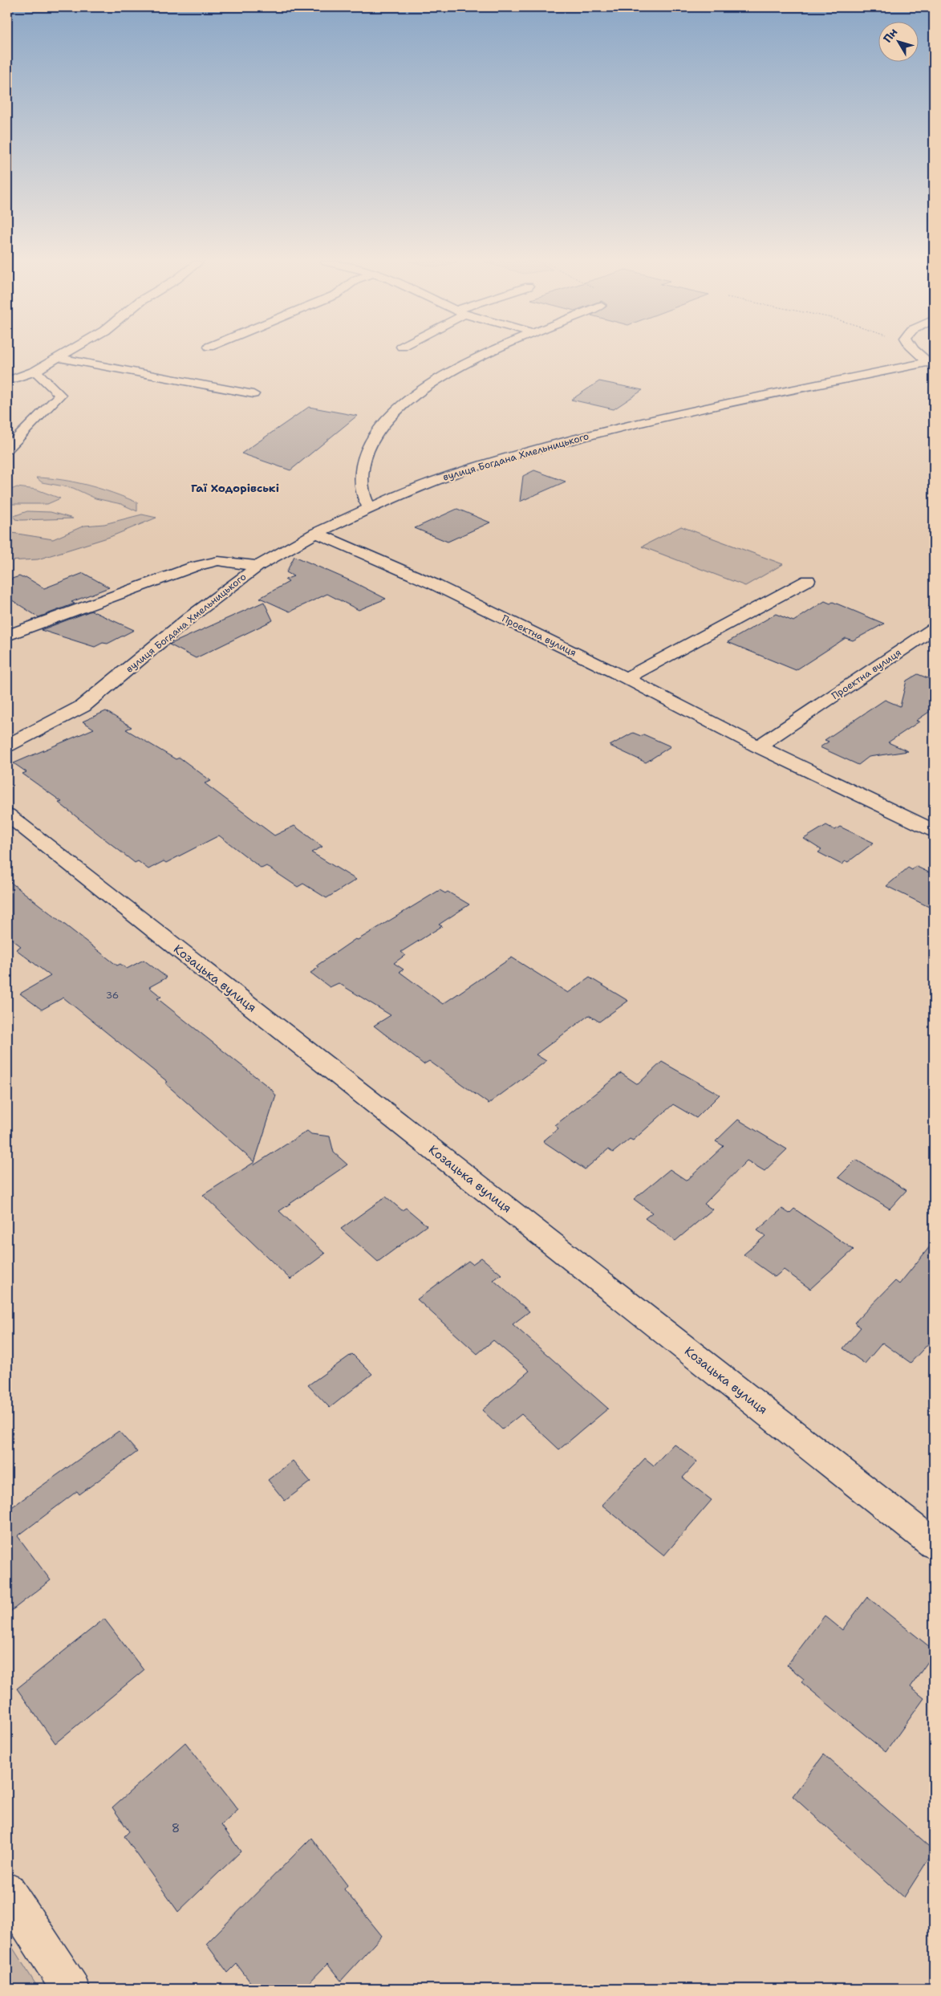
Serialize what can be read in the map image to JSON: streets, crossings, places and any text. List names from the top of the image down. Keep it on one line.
{"streets":{"street":["вулиця Богдана Хмельницького","Проектна вулиця","Козацька вулиця"]},"crossings":[["вулиця Богдана Хмельницького","Проектна вулиця"]],"districts":["Гаї Ходорівські"],"house_numbers":["36","8"],"north":"top left"}
